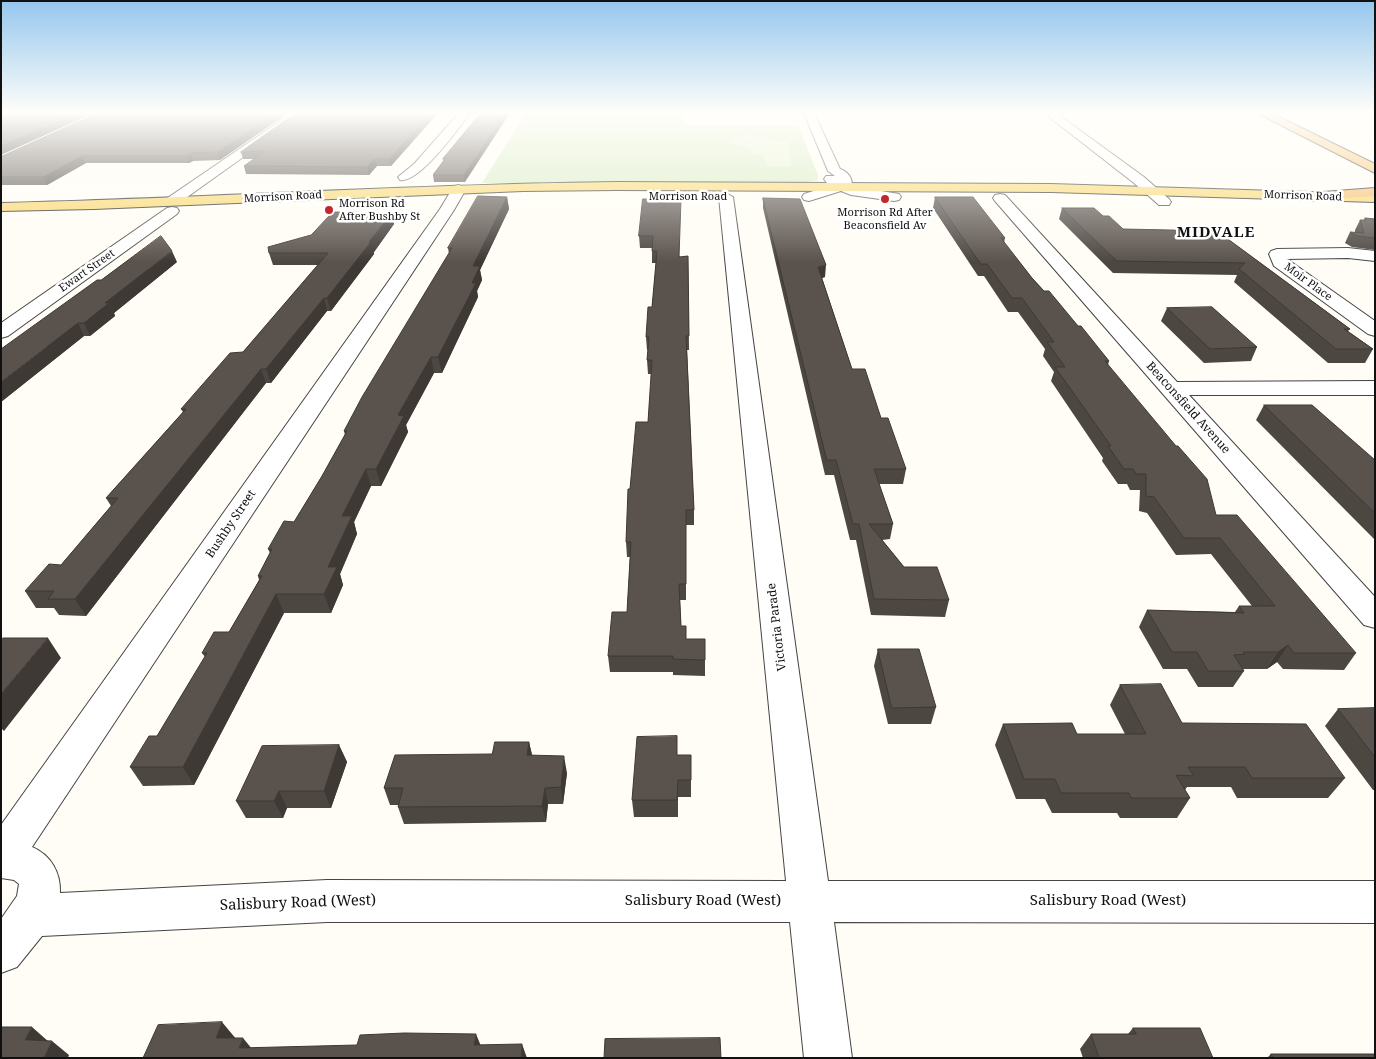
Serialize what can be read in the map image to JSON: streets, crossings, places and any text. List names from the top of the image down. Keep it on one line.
{"streets":{"main road":["Morrison Road"],"street":["Ewart Street","Moir Place","Beaconsfield Avenue","Bushby Street","Victoria Parade","Salisbury Road (West)"]},"crossings":[["Morrison Road","Ewart Street"],["Morrison Road","Beaconsfield Avenue"],["Morrison Road","Bushby Street"],["Morrison Road","Victoria Parade"],["Bushby Street","Salisbury Road (West)"],["Victoria Parade","Salisbury Road (West)"]],"districts":["MIDVALE"],"places":["Morrison Rd After Beaconsfield Av","Morrison Rd After Bushby St"]}
